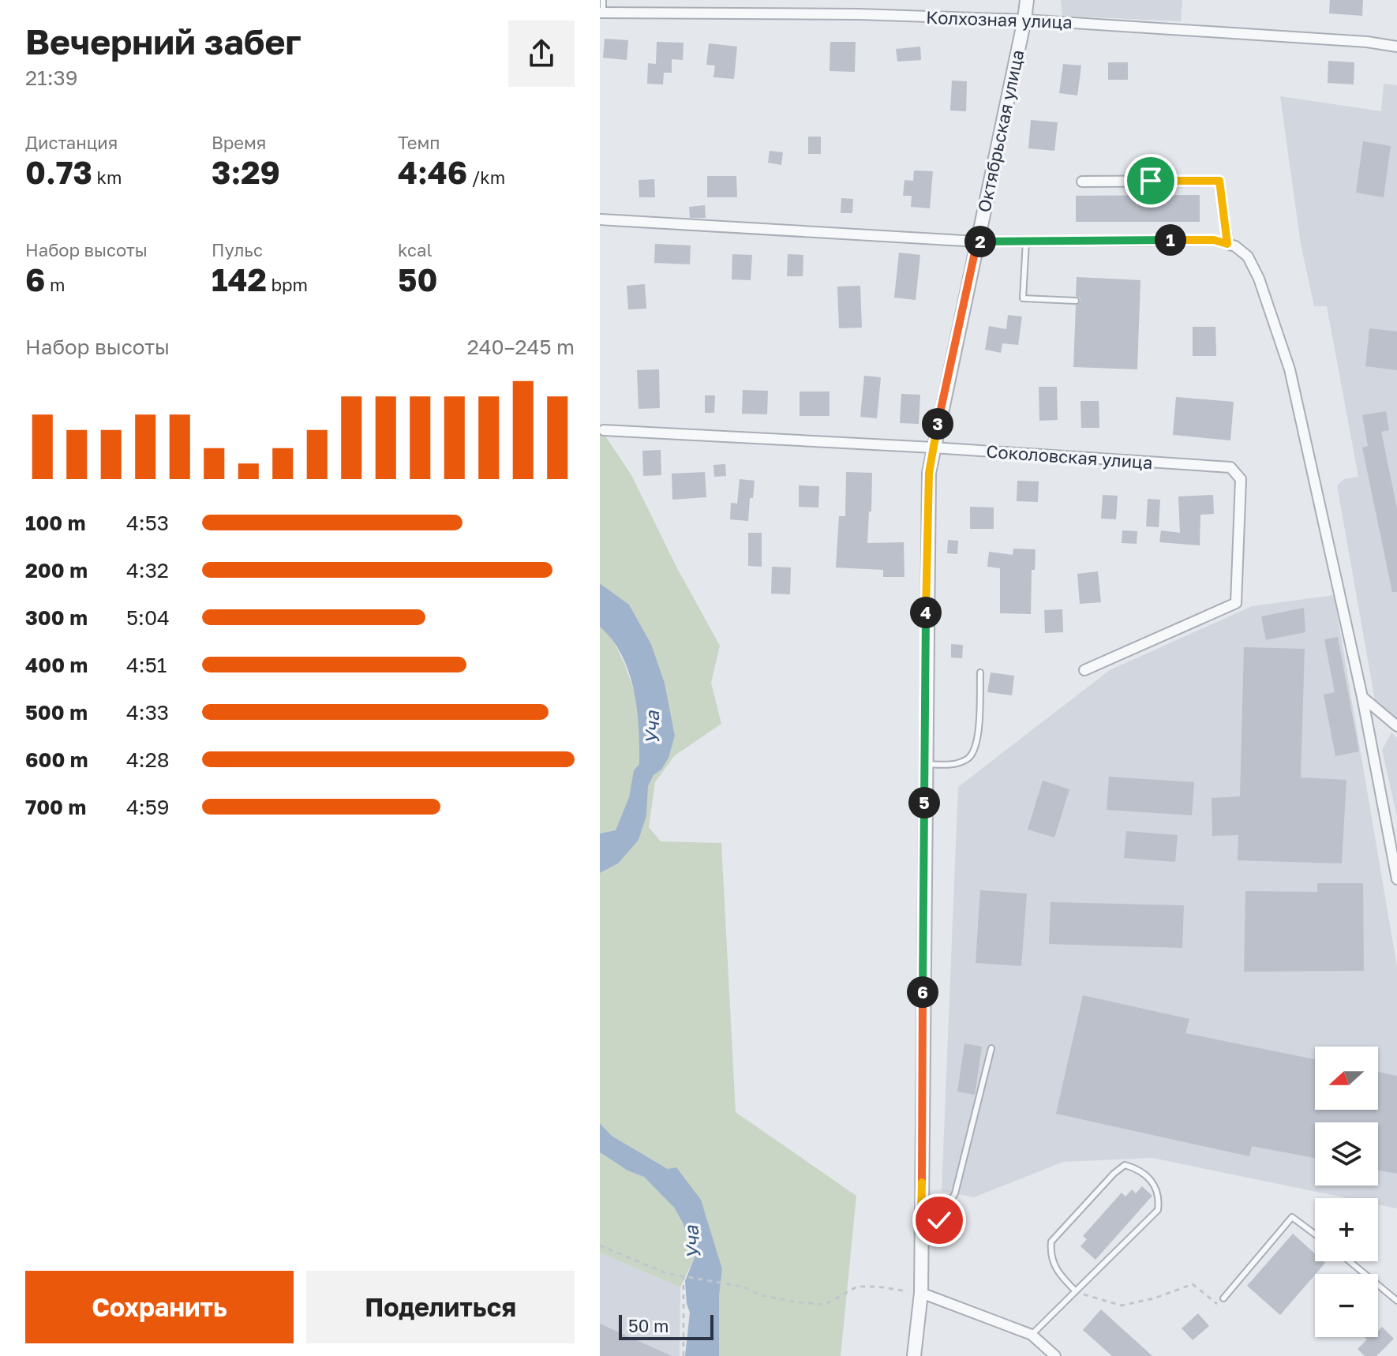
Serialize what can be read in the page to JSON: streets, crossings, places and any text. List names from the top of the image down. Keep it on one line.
{"streets":{"street":["Колхозная улица","Октябрьская улица","Соколовская улица"]},"crossings":[["Колхозная улица","Октябрьская улица"],["Октябрьская улица","Соколовская улица"]],"water":["Уча"],"scale_bar":"50 m","north":"left","page":{"heading":["Вечерний забег","21:39"],"stats":[["Дистанция","0.73 km"],["Время","3:29"],["Темп","4:46 /km"],["Набор высоты","6 m"],["Пульс","142 bpm"],["kcal","50"]],"pins":["1","2","3","4","5","6"],"chart":["Набор высоты","240–245 m"],"list":[{"name":"100 m","note":"4:53"},{"name":"200 m","note":"4:32"},{"name":"300 m","note":"5:04"},{"name":"400 m","note":"4:51"},{"name":"500 m","note":"4:33"},{"name":"600 m","note":"4:28"},{"name":"700 m","note":"4:59"}],"map_buttons":["+","−"],"buttons":["Сохранить","Поделиться"],"scale":"50 m"}}
